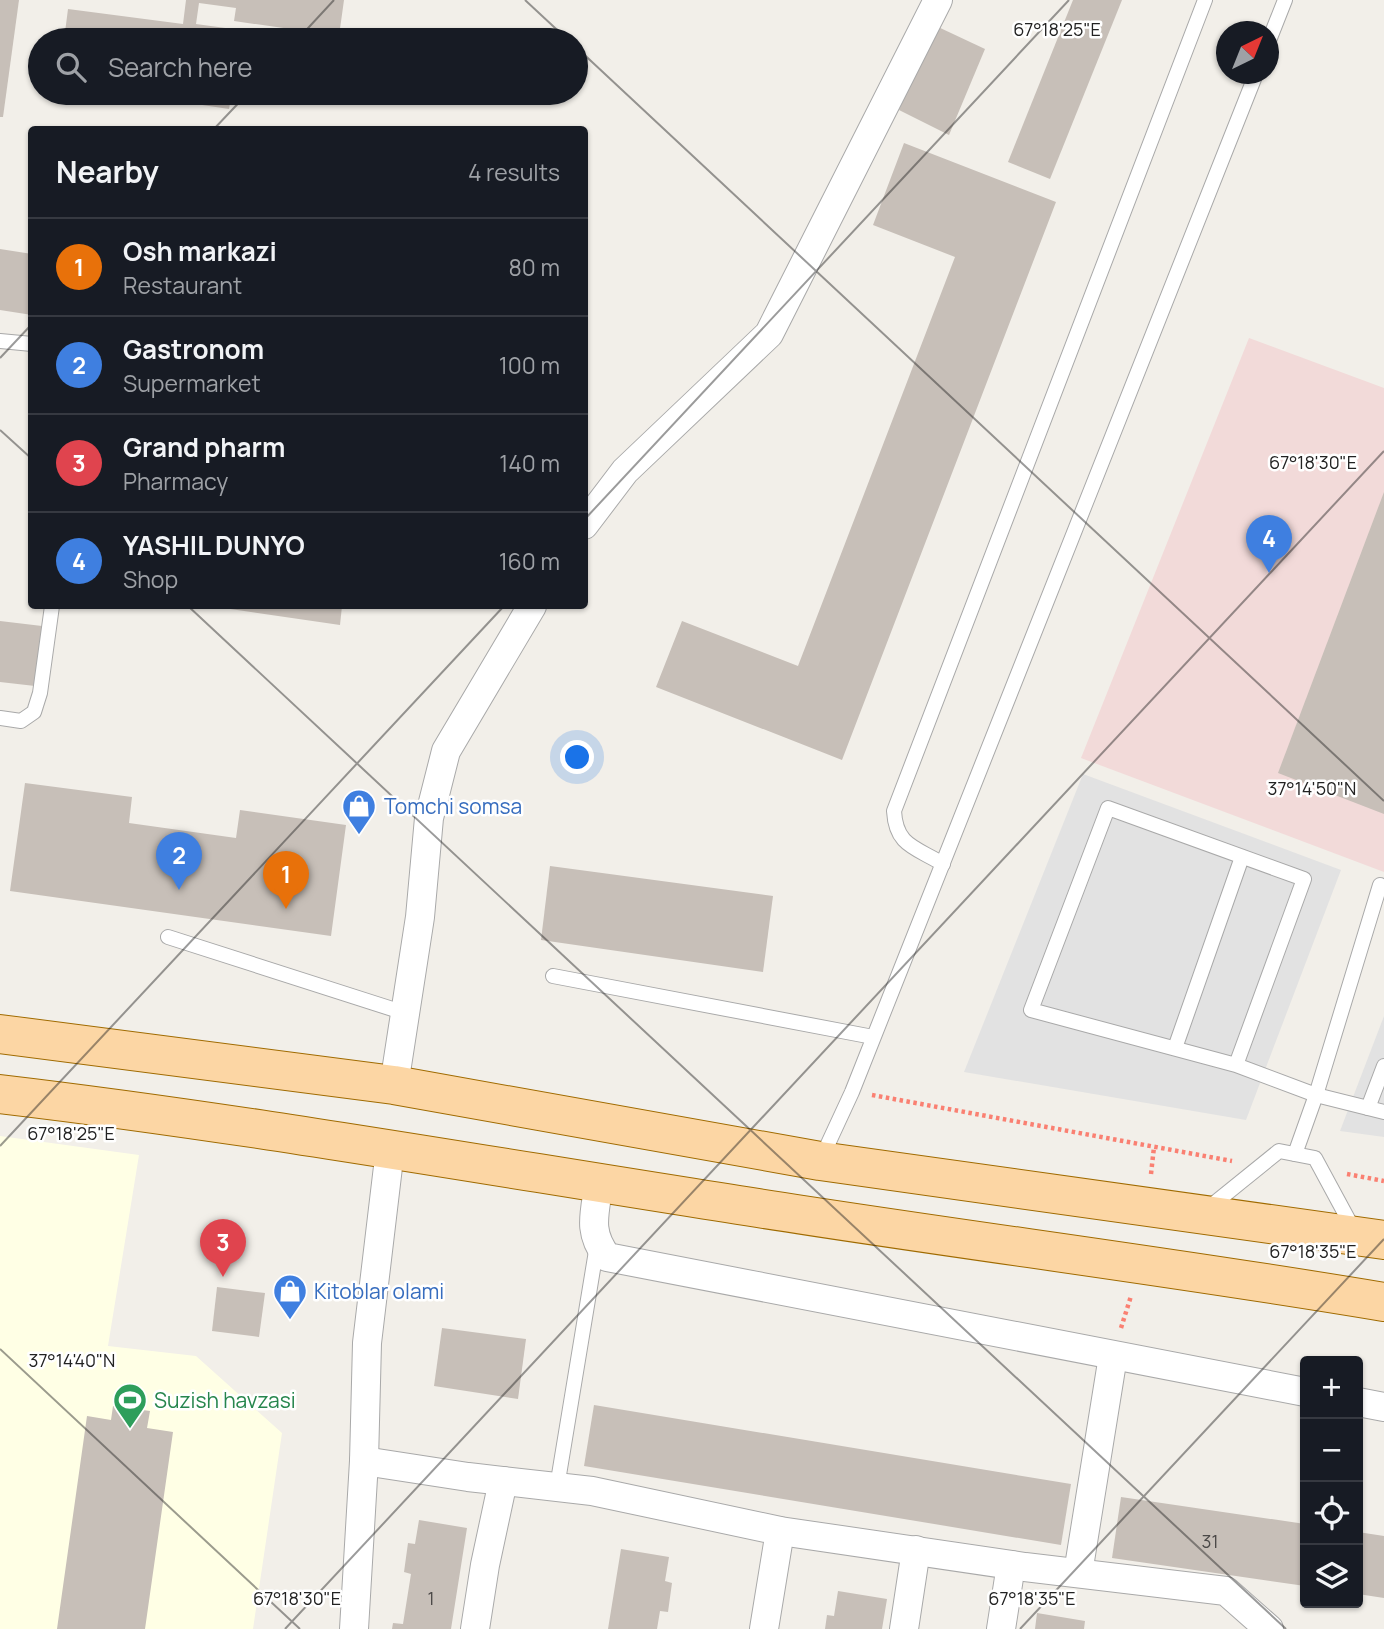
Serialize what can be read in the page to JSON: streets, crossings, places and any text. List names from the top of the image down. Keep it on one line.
{"places":{"shop":["Tomchi somsa","Kitoblar olami"],"sports":["Suzish havzasi"]},"house_numbers":["31","1"],"north":"top right","page":{"search":"Search here","heading":["Nearby","4 results"],"list":[{"mark":"1","name":"Osh markazi","note":"Restaurant","value":"80 m"},{"mark":"2","name":"Gastronom","note":"Supermarket","value":"100 m"},{"mark":"3","name":"Grand pharm","note":"Pharmacy","value":"140 m"},{"mark":"4","name":"YASHIL DUNYO","note":"Shop","value":"160 m"}],"pins":["4","2","1","3"],"map_buttons":["+","−"]},"coordinates":["67°18'25\"E","67°18'30\"E","37°14'50\"N","67°18'35\"E","37°14'40\"N"]}
